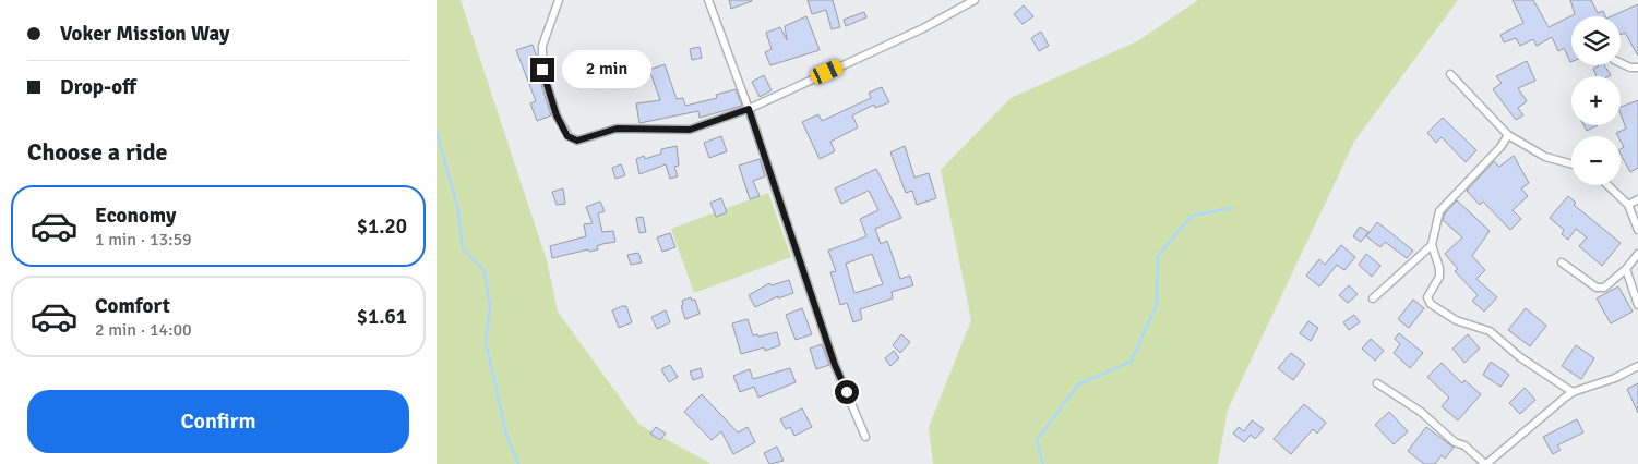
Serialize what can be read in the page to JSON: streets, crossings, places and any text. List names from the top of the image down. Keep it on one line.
{"page":{"banner":["Voker Mission Way","Drop-off"],"map_buttons":["+","−"],"bubble":"2 min","heading":"Choose a ride","list":[{"name":"Economy","note":"1 min · 13:59","value":"$1.20"},{"name":"Comfort","note":"2 min · 14:00","value":"$1.61"}],"buttons":"Confirm"}}
